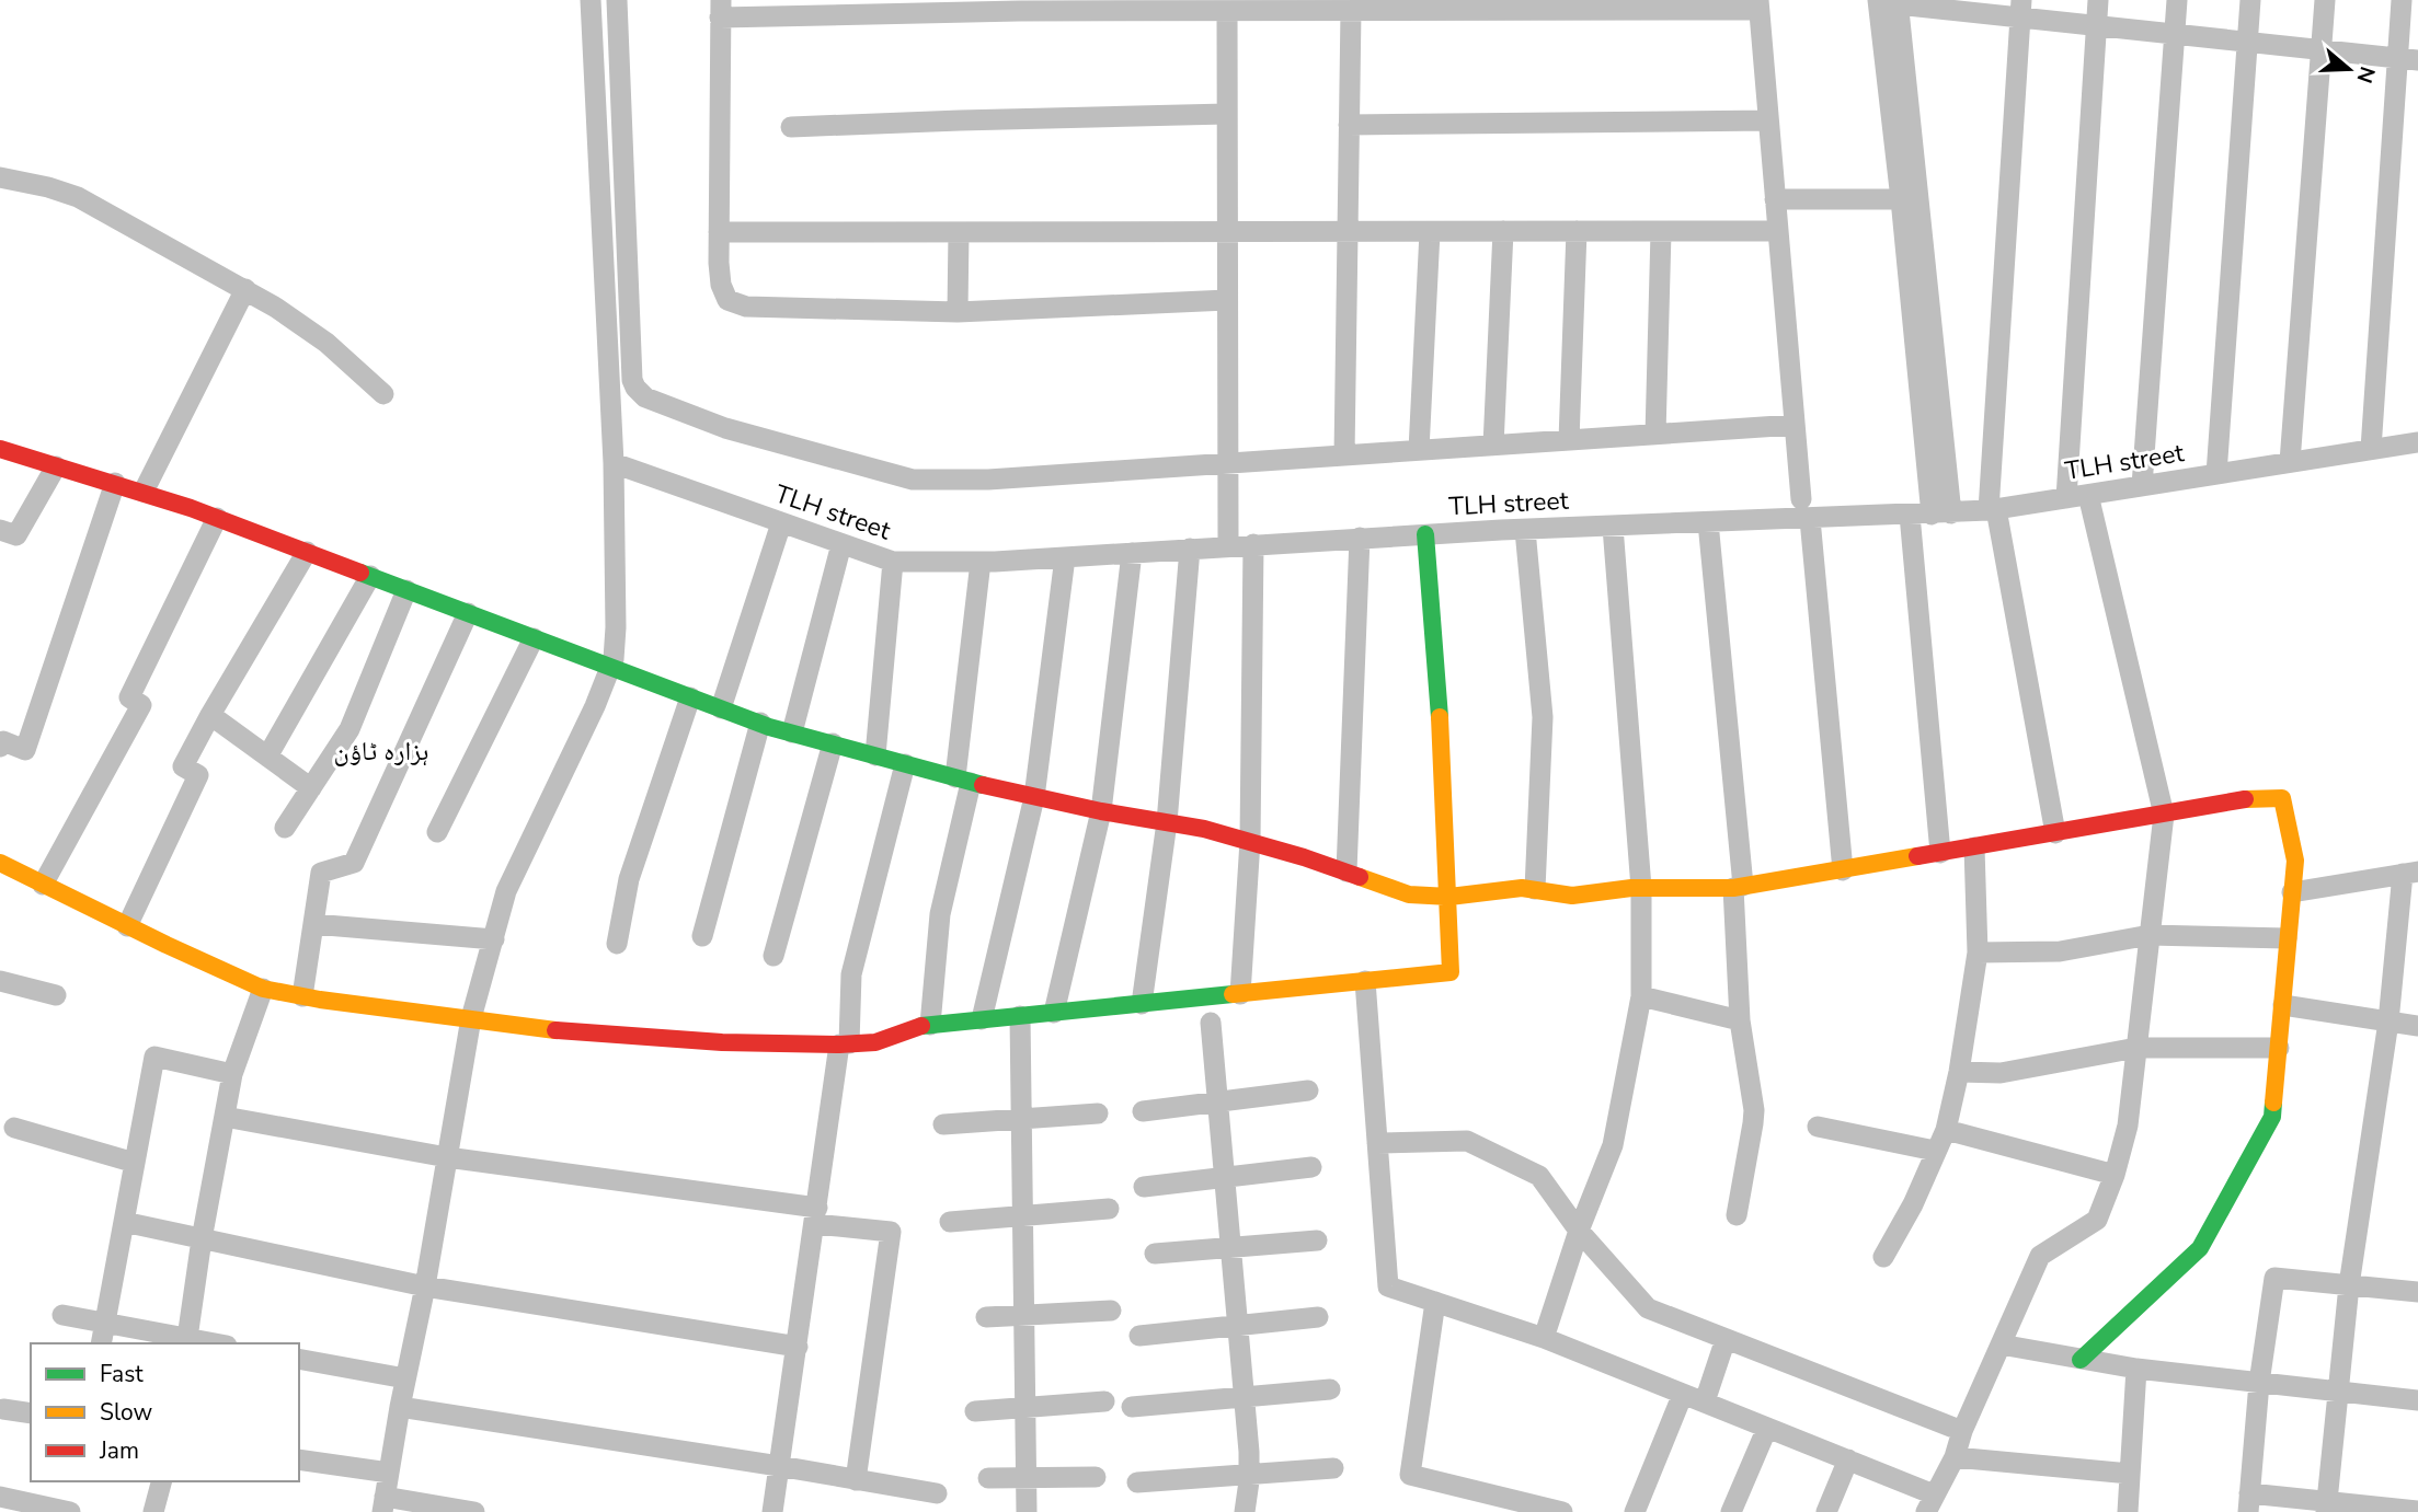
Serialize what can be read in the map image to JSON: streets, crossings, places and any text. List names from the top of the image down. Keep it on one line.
{"streets":{"street":["TLH street"]},"districts":["ہزارہ ٹاؤن"],"legend":["Fast","Slow","Jam"],"north":"right"}
